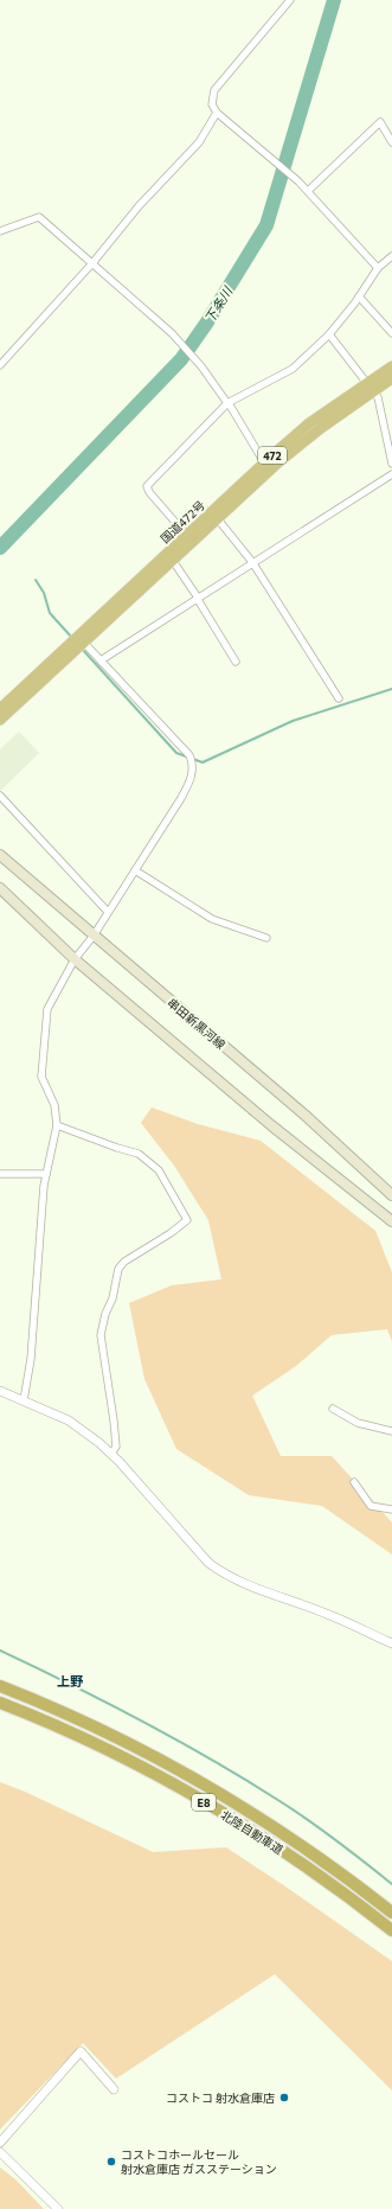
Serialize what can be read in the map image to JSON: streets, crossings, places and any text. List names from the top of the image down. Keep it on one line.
{"streets":{"highway":["472","国道472号","E8","北陸自動車道"],"main road":["串田新黒河線"]},"districts":["上野"],"water":["下条川"],"places":["コストコ 射水倉庫店","コストコホールセール 射水倉庫店 ガスステーション"]}
